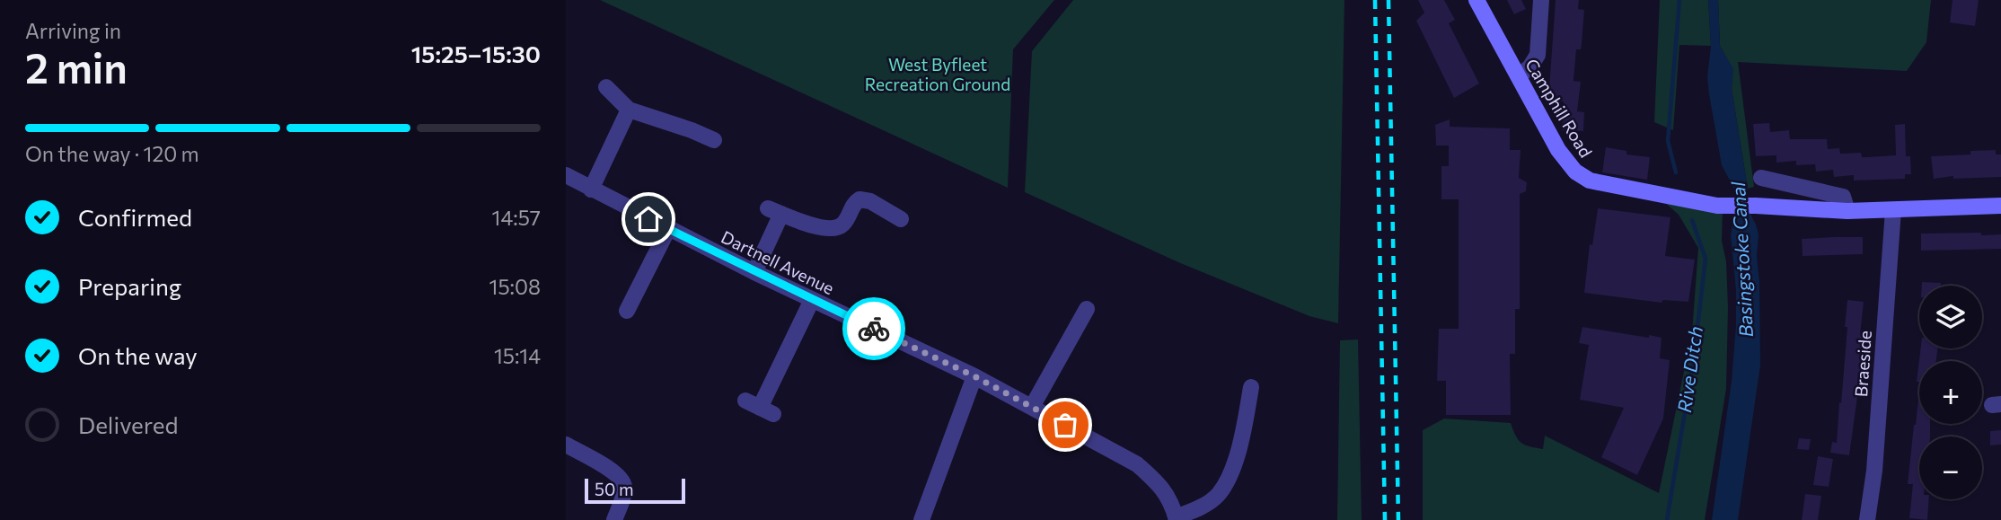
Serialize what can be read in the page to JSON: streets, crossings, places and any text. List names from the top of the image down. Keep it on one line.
{"streets":{"street":["Camphill Road","Dartnell Avenue","Braeside"]},"crossings":[["Camphill Road","Braeside"]],"water":["Basingstoke Canal","Rive Ditch"],"parks":["West Byfleet Recreation Ground"],"scale_bar":"50 m","page":{"heading":["2 min","Arriving in","15:25–15:30"],"bar":"On the way · 120 m","list":[["Confirmed","14:57"],["Preparing","15:08"],["On the way","15:14"],"Delivered"],"map_buttons":["+","−"],"scale":"50 m"}}
